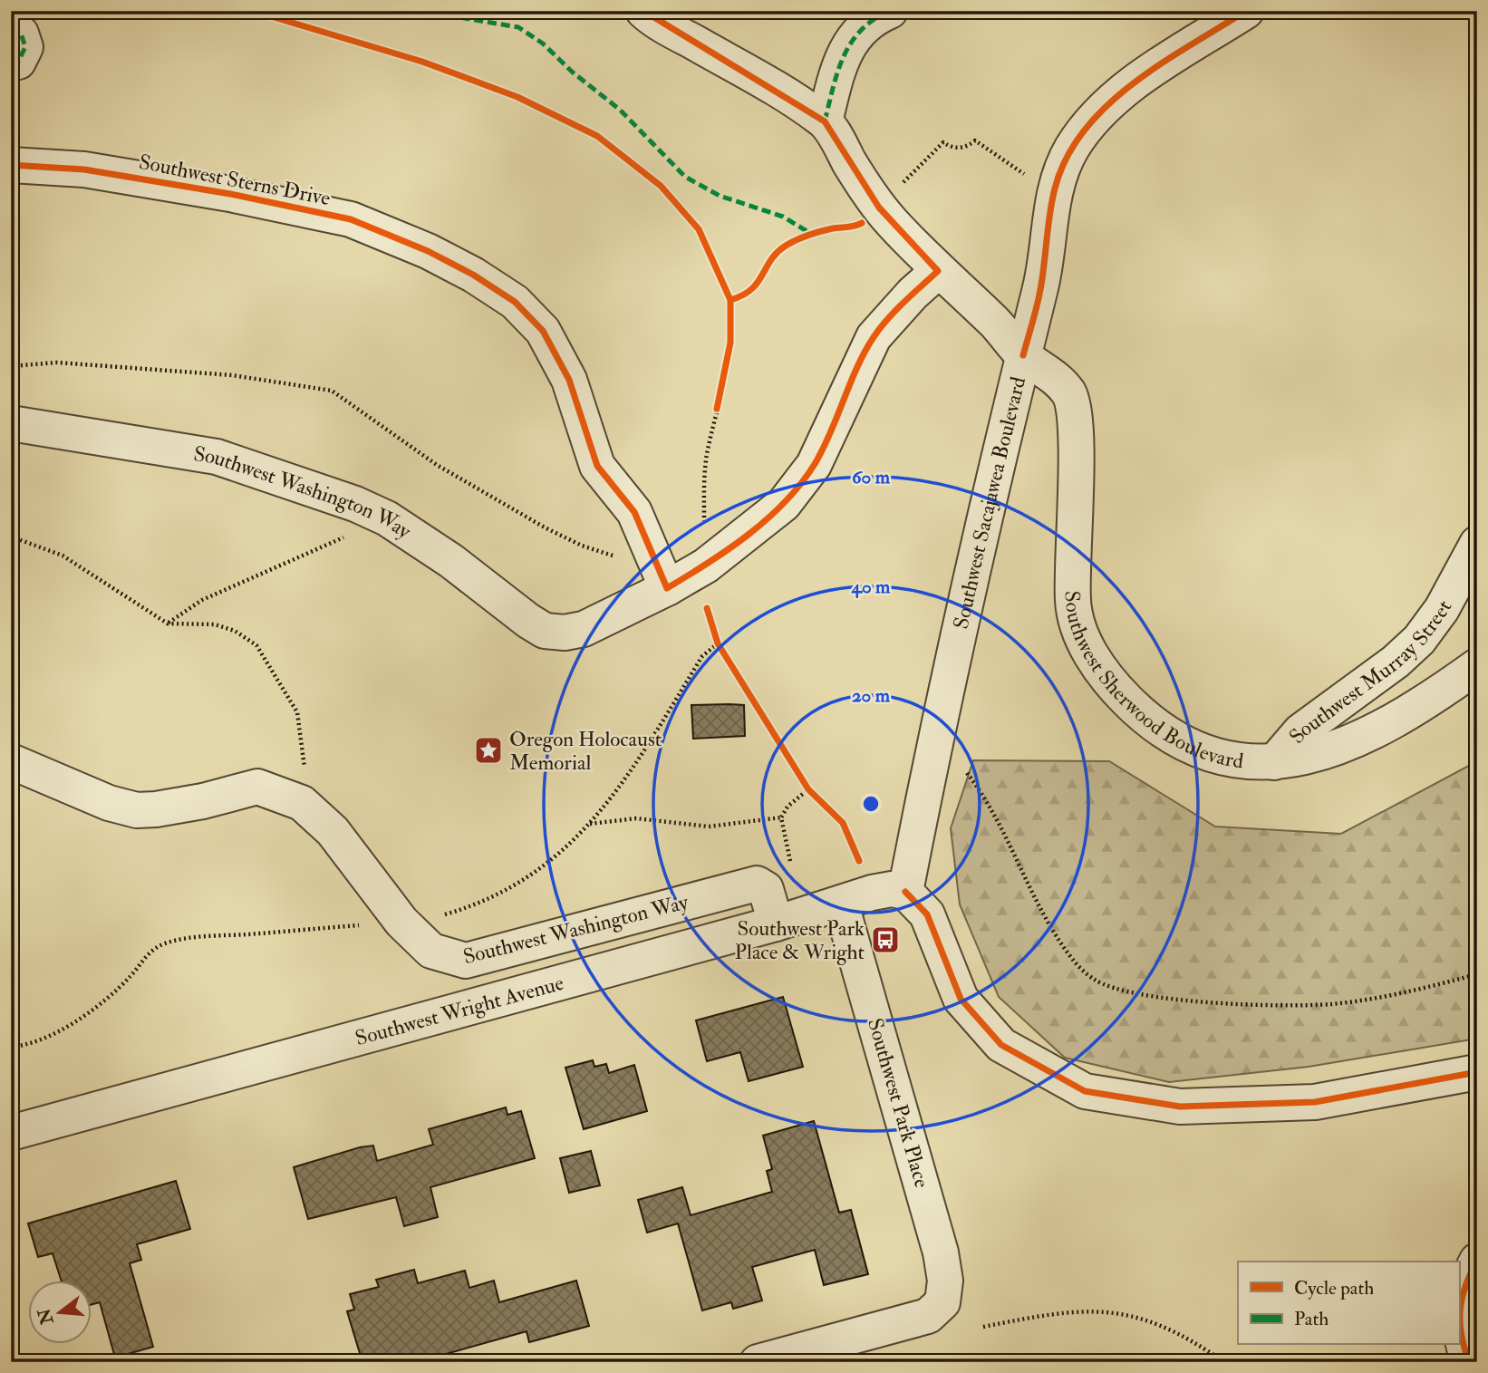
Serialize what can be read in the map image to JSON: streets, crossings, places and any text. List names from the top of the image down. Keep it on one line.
{"streets":{"street":["Southwest Sterns Drive","Southwest Washington Way","Southwest Sacajawea Boulevard","Southwest Sherwood Boulevard","Southwest Murray Street","Southwest Wright Avenue","Southwest Park Place"]},"crossings":[["Southwest Sterns Drive","Southwest Washington Way"],["Southwest Washington Way","Southwest Wright Avenue"],["Southwest Sacajawea Boulevard","Southwest Sherwood Boulevard"],["Southwest Sacajawea Boulevard","Southwest Wright Avenue"],["Southwest Sherwood Boulevard","Southwest Murray Street"],["Southwest Wright Avenue","Southwest Park Place"]],"places":{"place":["Oregon Holocaust Memorial"],"bus stop":["Southwest Park Place & Wright"]},"legend":["Cycle path","Path"],"north":"left","rings":["60 m","40 m","20 m"]}
